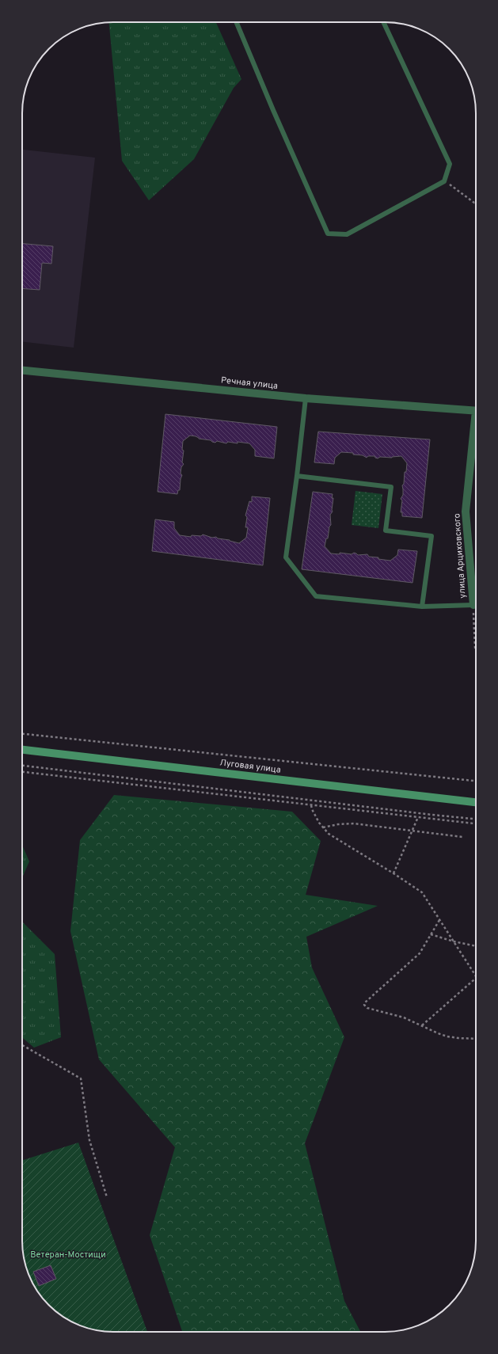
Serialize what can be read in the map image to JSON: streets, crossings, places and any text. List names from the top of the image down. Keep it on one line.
{"streets":{"street":["Речная улица","улица Арциховского","Луговая улица"]},"parks":["Ветеран-Мостищи"]}
